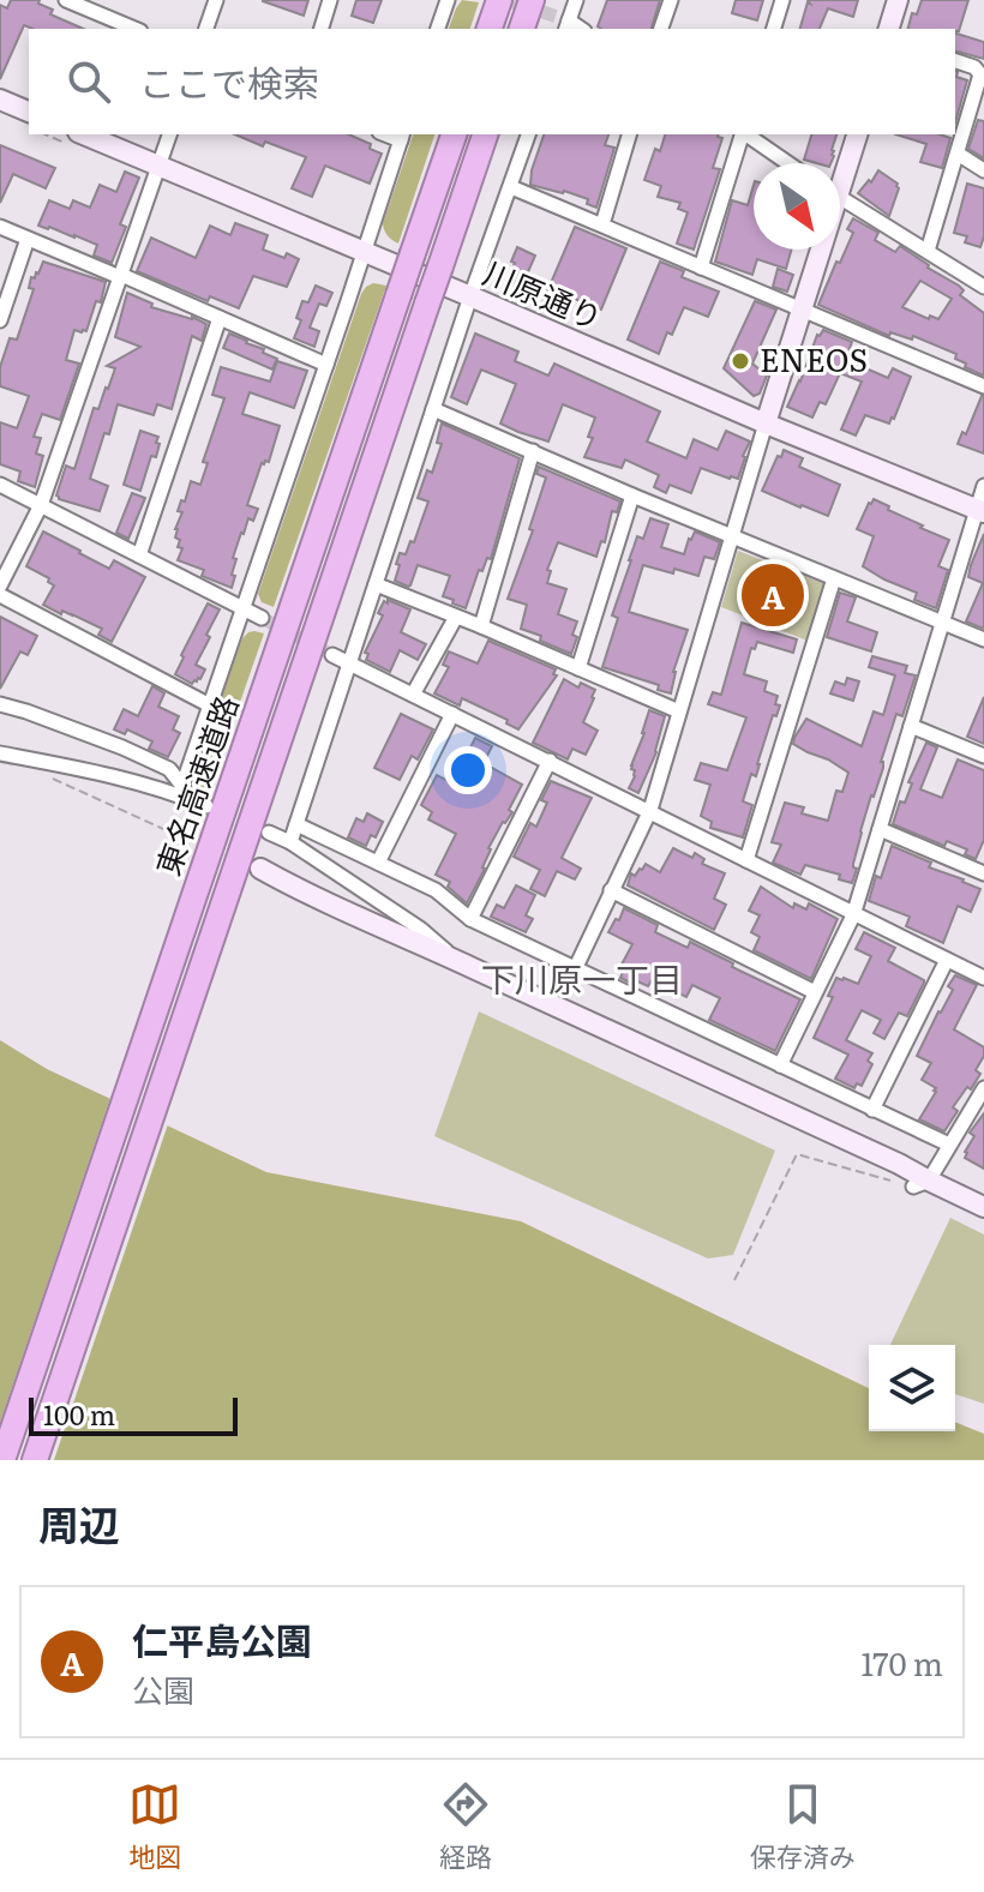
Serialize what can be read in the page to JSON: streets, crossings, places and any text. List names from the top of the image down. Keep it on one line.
{"streets":{"highway":["東名高速道路"],"street":["川原通り"]},"districts":["下川原一丁目"],"places":["ENEOS"],"scale_bar":"100 m","north":"bottom right","page":{"search":"ここで検索","pins":"A","scale":"100 m","heading":"周辺","list":[{"mark":"A","name":"仁平島公園","note":"公園","value":"170 m"}],"nav":["地図","経路","保存済み"]}}
